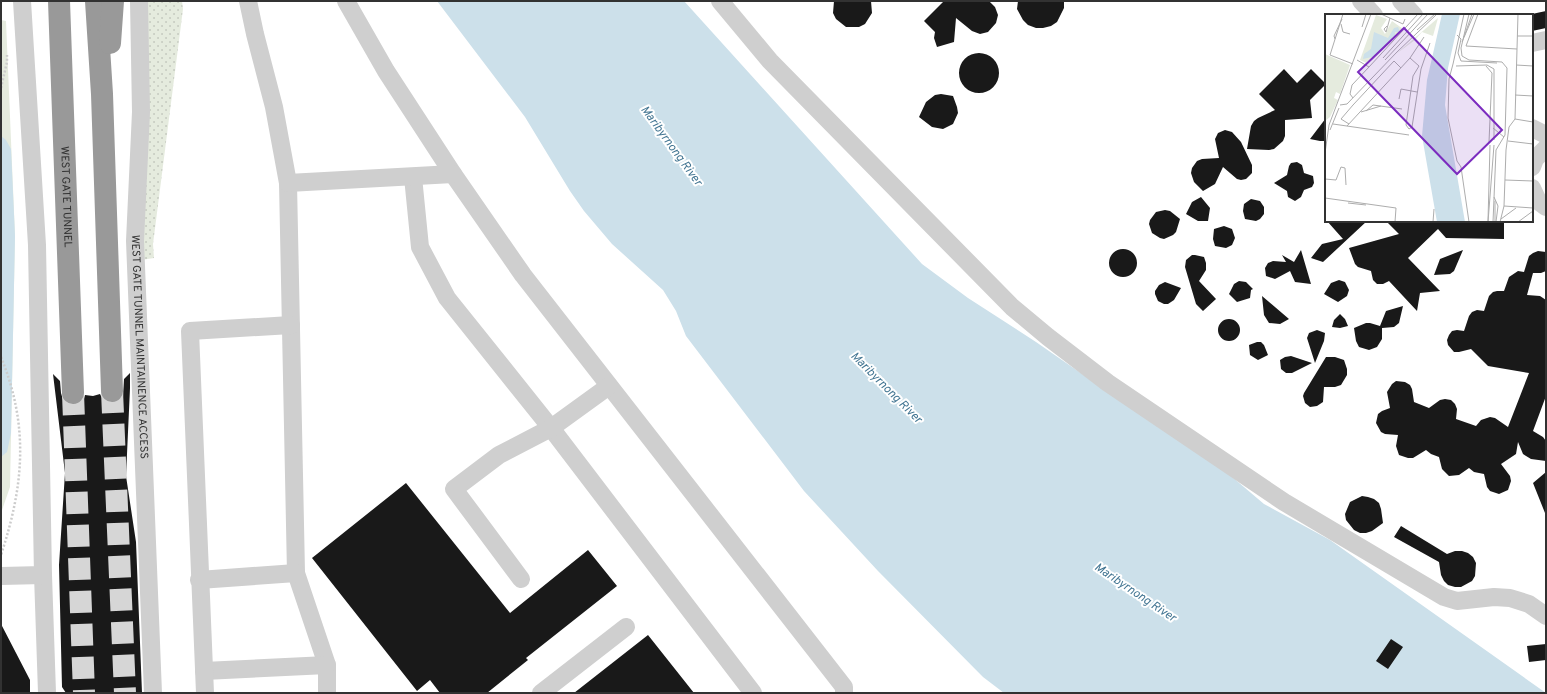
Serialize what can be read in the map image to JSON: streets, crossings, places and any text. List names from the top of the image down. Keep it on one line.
{"streets":{"highway":["WEST GATE TUNNEL"],"lane":["WEST GATE TUNNEL MAINTAINENCE ACCESS"]},"water":["Maribyrnong River"]}
